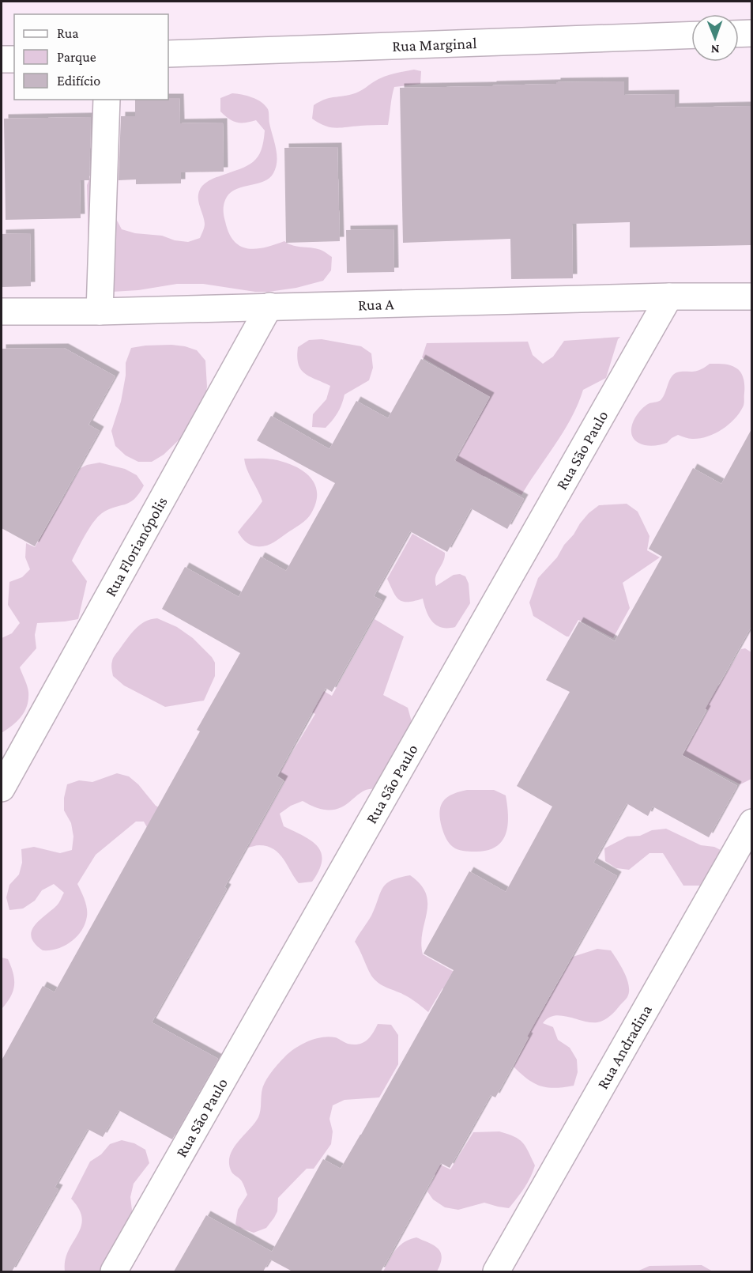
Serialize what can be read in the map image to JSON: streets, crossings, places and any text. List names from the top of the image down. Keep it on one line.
{"streets":{"street":["Rua Marginal","Rua A","Rua São Paulo","Rua Florianópolis","Rua Andradina"]},"crossings":[["Rua A","Rua São Paulo"],["Rua A","Rua Florianópolis"]],"legend":["Rua","Parque","Edifício"],"north":"bottom"}
